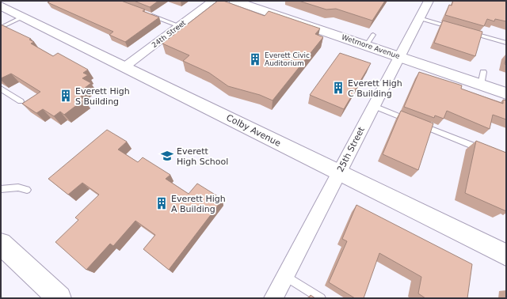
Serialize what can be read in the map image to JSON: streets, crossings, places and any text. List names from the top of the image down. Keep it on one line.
{"streets":{"main road":["Wetmore Avenue","Colby Avenue"],"street":["24th Street","25th Street"]},"crossings":[["24th Street","Colby Avenue"],["Wetmore Avenue","25th Street"],["Colby Avenue","25th Street"]],"places":{"building":["Everett Civic Auditorium","Everett High C Building","Everett High S Building","Everett High A Building"],"school or university":["Everett High School"]}}
